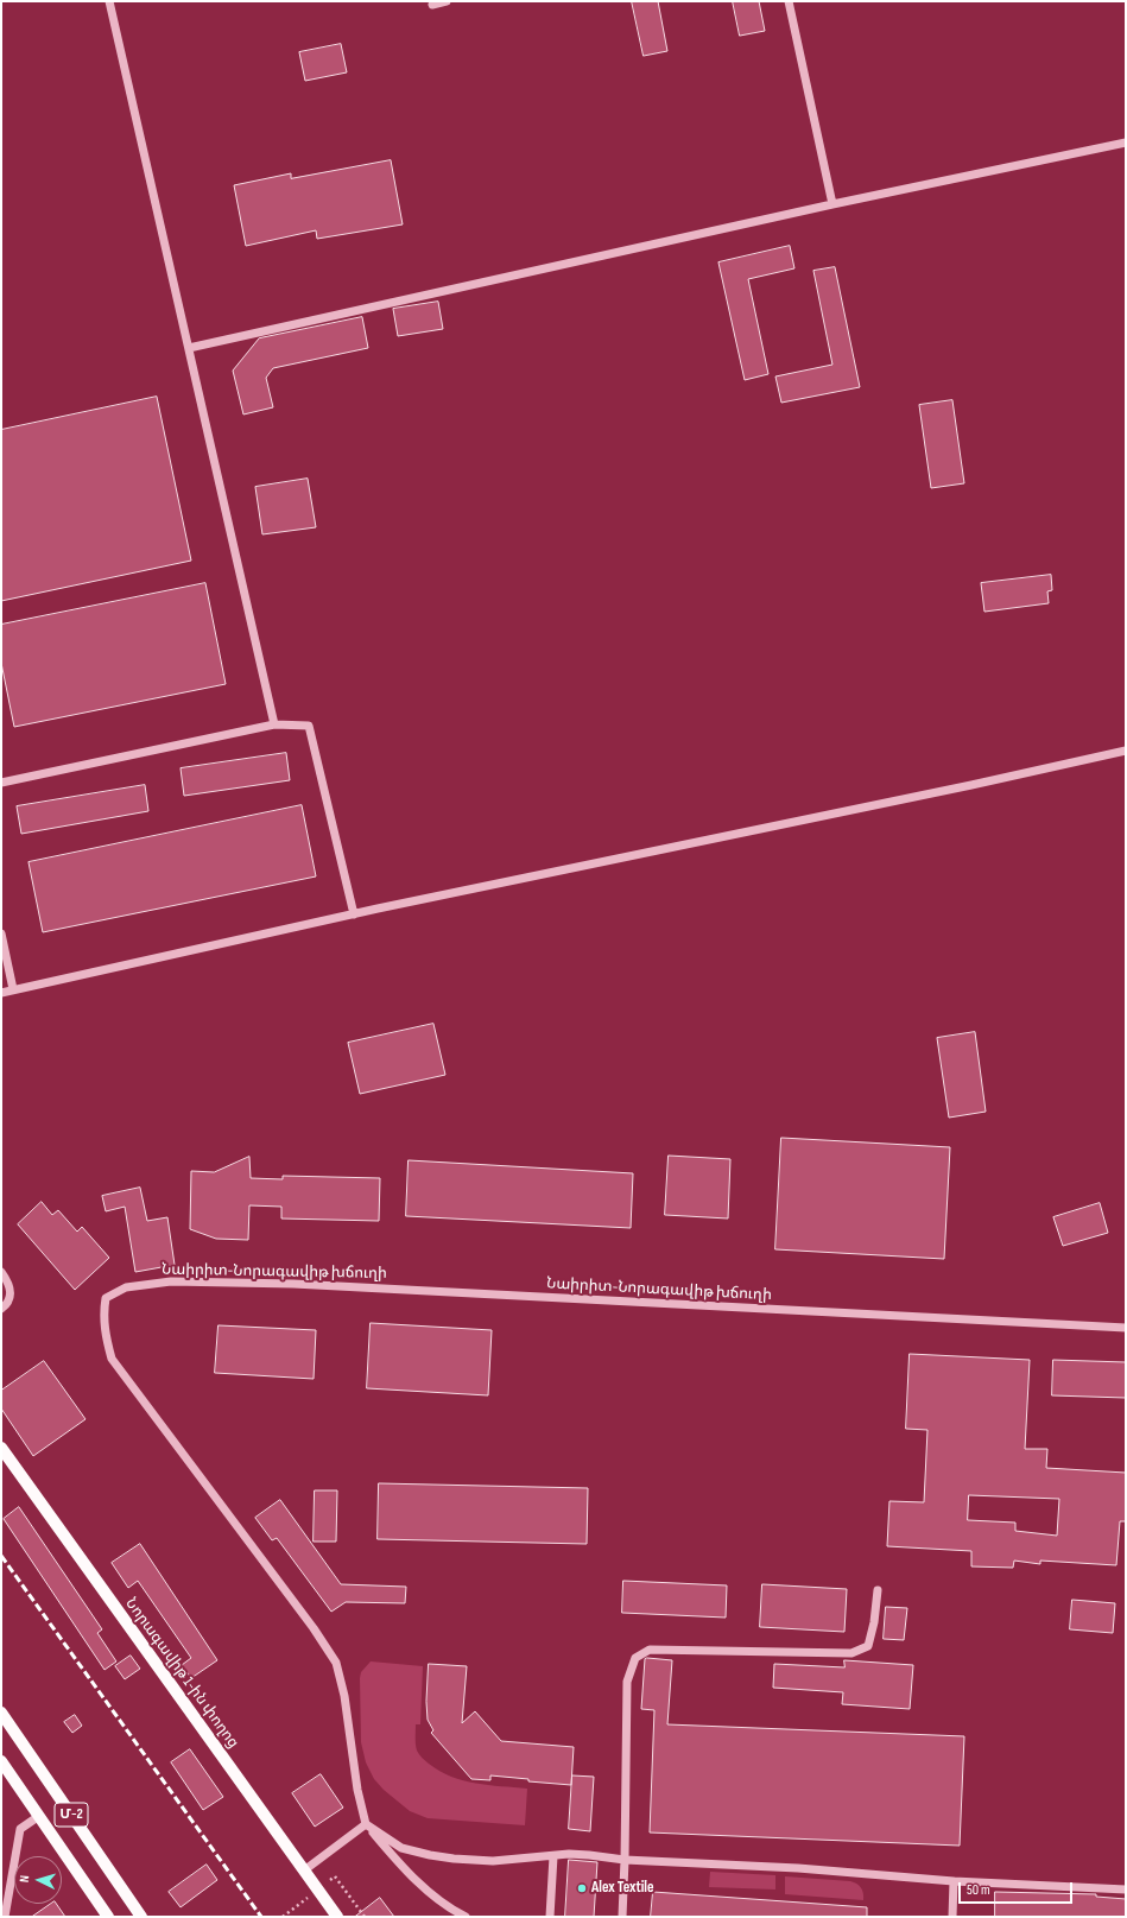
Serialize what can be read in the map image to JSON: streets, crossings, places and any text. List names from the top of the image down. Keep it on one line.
{"streets":{"main road":["Նորագավիթ 1-ին փողոց","Մ-2"],"street":["Նաիրիտ-Նորագավիթ խճուղի"]},"places":["Alex Textile"],"scale_bar":"50 m","north":"left"}
